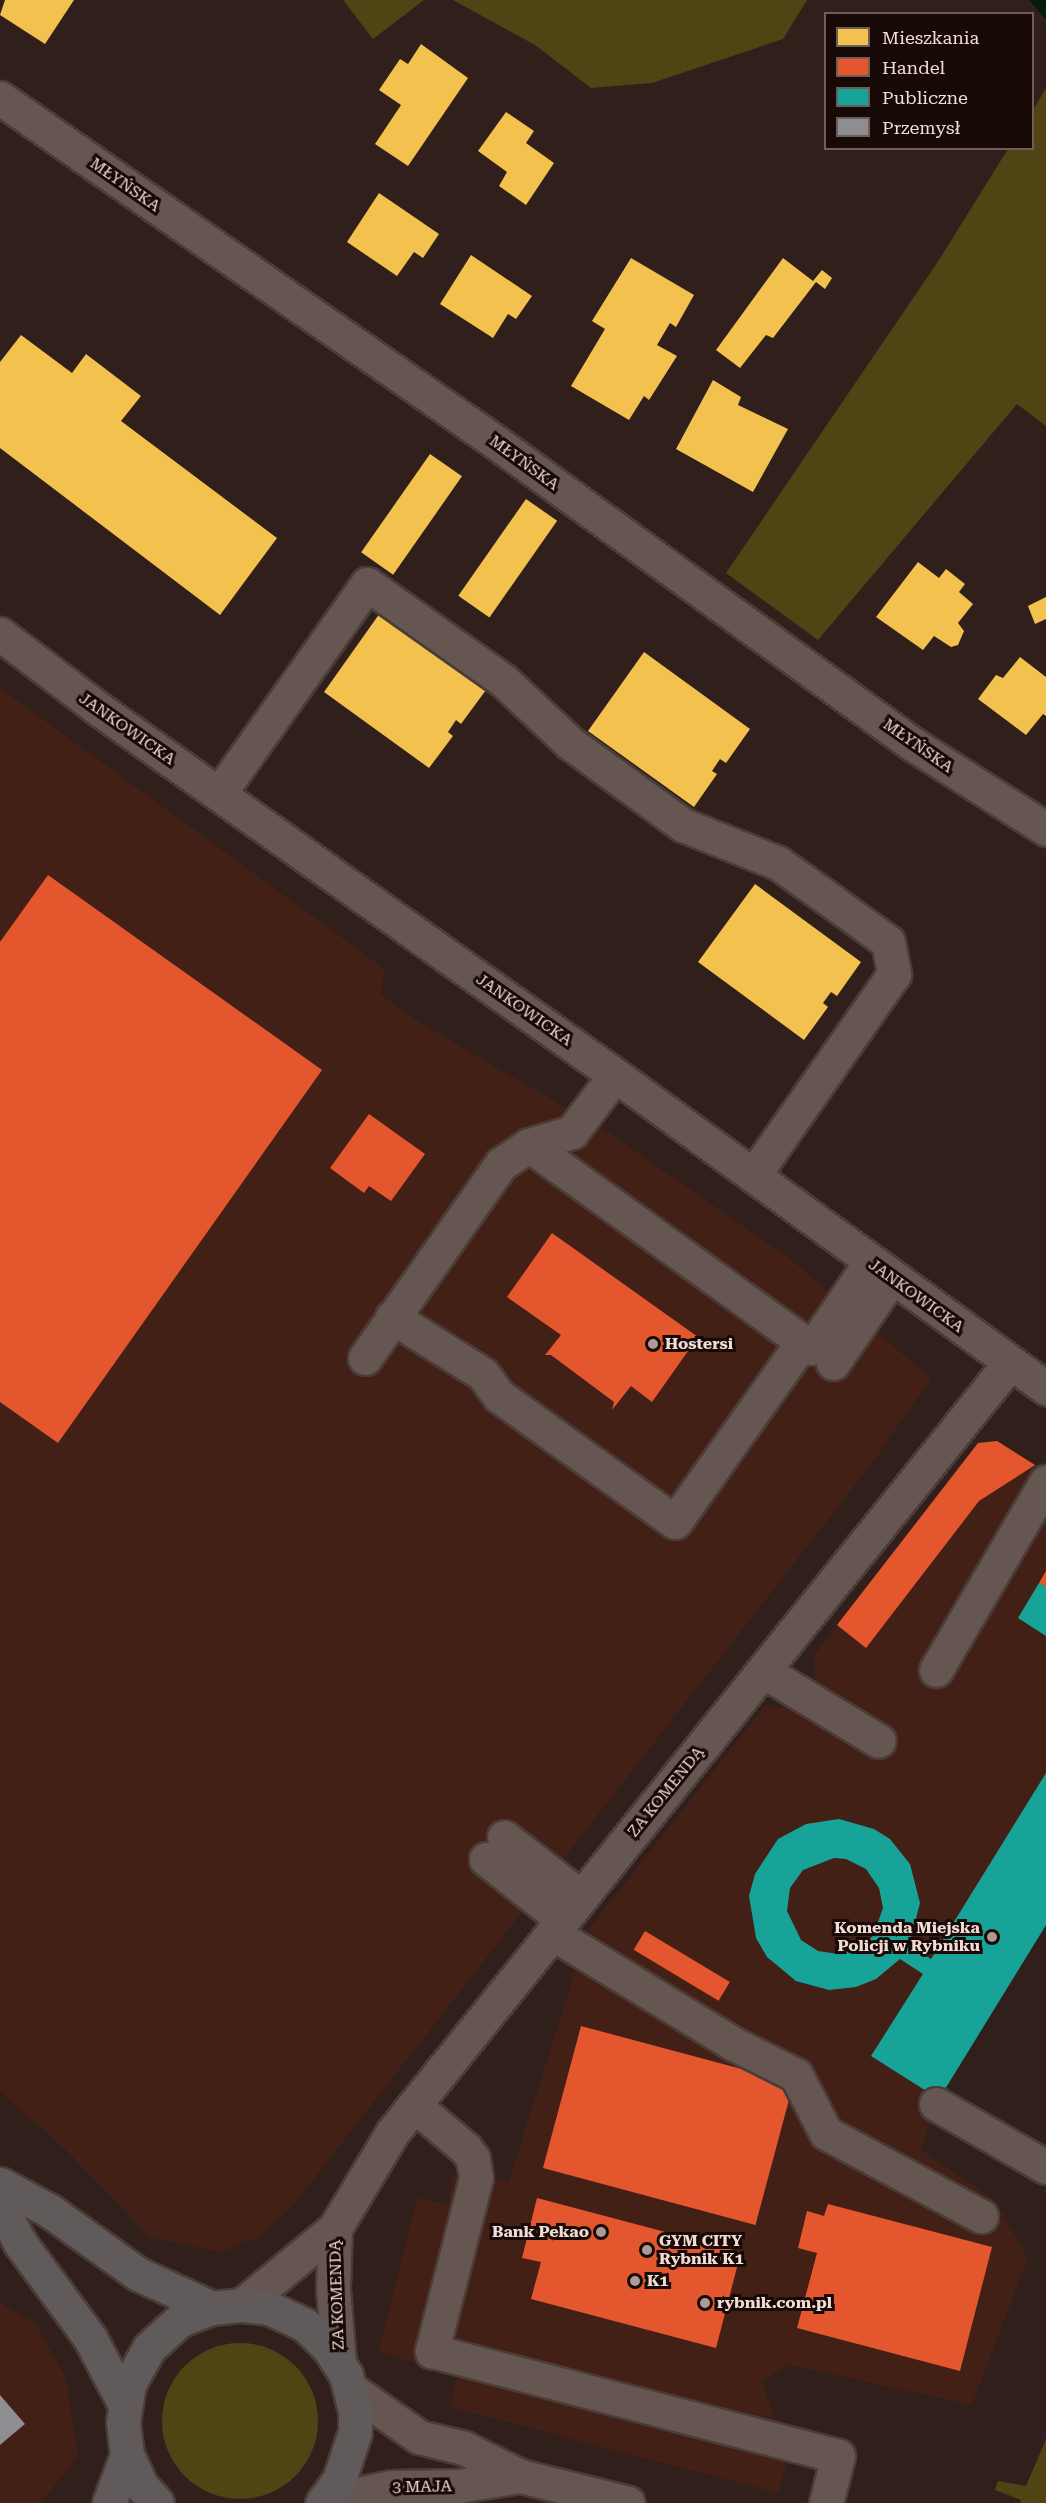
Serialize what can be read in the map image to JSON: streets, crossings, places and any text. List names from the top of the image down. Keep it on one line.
{"streets":{"street":["MŁYŃSKA","JANKOWICKA","ZA KOMENDĄ","3 MAJA"]},"crossings":[["JANKOWICKA","ZA KOMENDĄ"],["ZA KOMENDĄ","3 MAJA"]],"places":["Hostersi","Komenda Miejska Policji w Rybniku","Bank Pekao","GYM CITY Rybnik K1","K1","rybnik.com.pl"],"legend":["Mieszkania","Handel","Publiczne","Przemysł"]}
